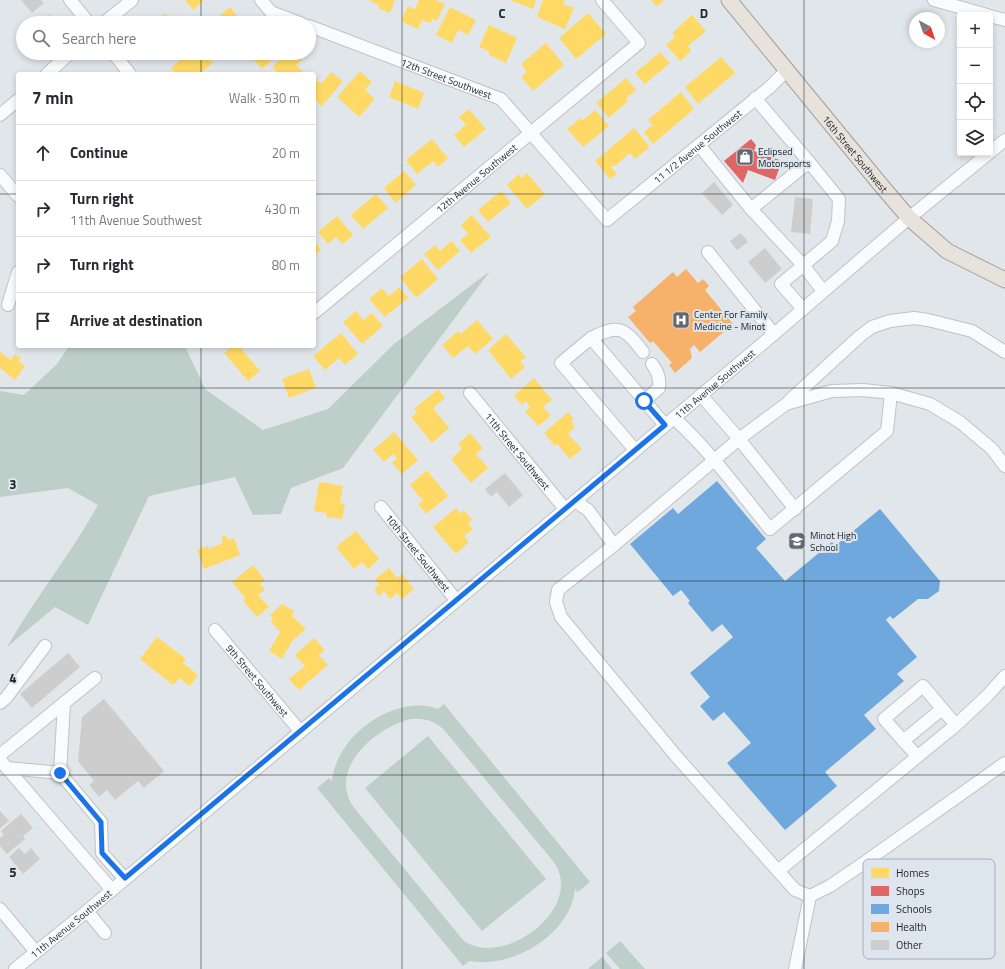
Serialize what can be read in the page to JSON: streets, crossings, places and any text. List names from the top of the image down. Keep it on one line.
{"streets":{"main road":["16th Street Southwest"],"street":["12th Street Southwest","11 1/2 Avenue Southwest","12th Avenue Southwest","11th Avenue Southwest","11th Street Southwest","10th Street Southwest","9th Street Southwest"]},"crossings":[["12th Street Southwest","11 1/2 Avenue Southwest"],["12th Street Southwest","12th Avenue Southwest"],["11 1/2 Avenue Southwest","16th Street Southwest"],["16th Street Southwest","11th Avenue Southwest"],["11th Avenue Southwest","11th Street Southwest"],["11th Avenue Southwest","10th Street Southwest"],["11th Avenue Southwest","9th Street Southwest"]],"places":{"shop":["Eclipsed Motorsports"],"hospital":["Center For Family Medicine - Minot"],"school or university":["Minot High School"]},"legend":["Homes","Shops","Schools","Health","Other"],"north":"bottom right","page":{"map_buttons":["+","−"],"search":"Search here","heading":["7 min","Walk · 530 m"],"list":[["Continue","20 m"],["Turn right","11th Avenue Southwest","430 m"],["Turn right","80 m"],"Arrive at destination"]},"grid":{"columns":["C","D"],"rows":["3","4","5"]}}
